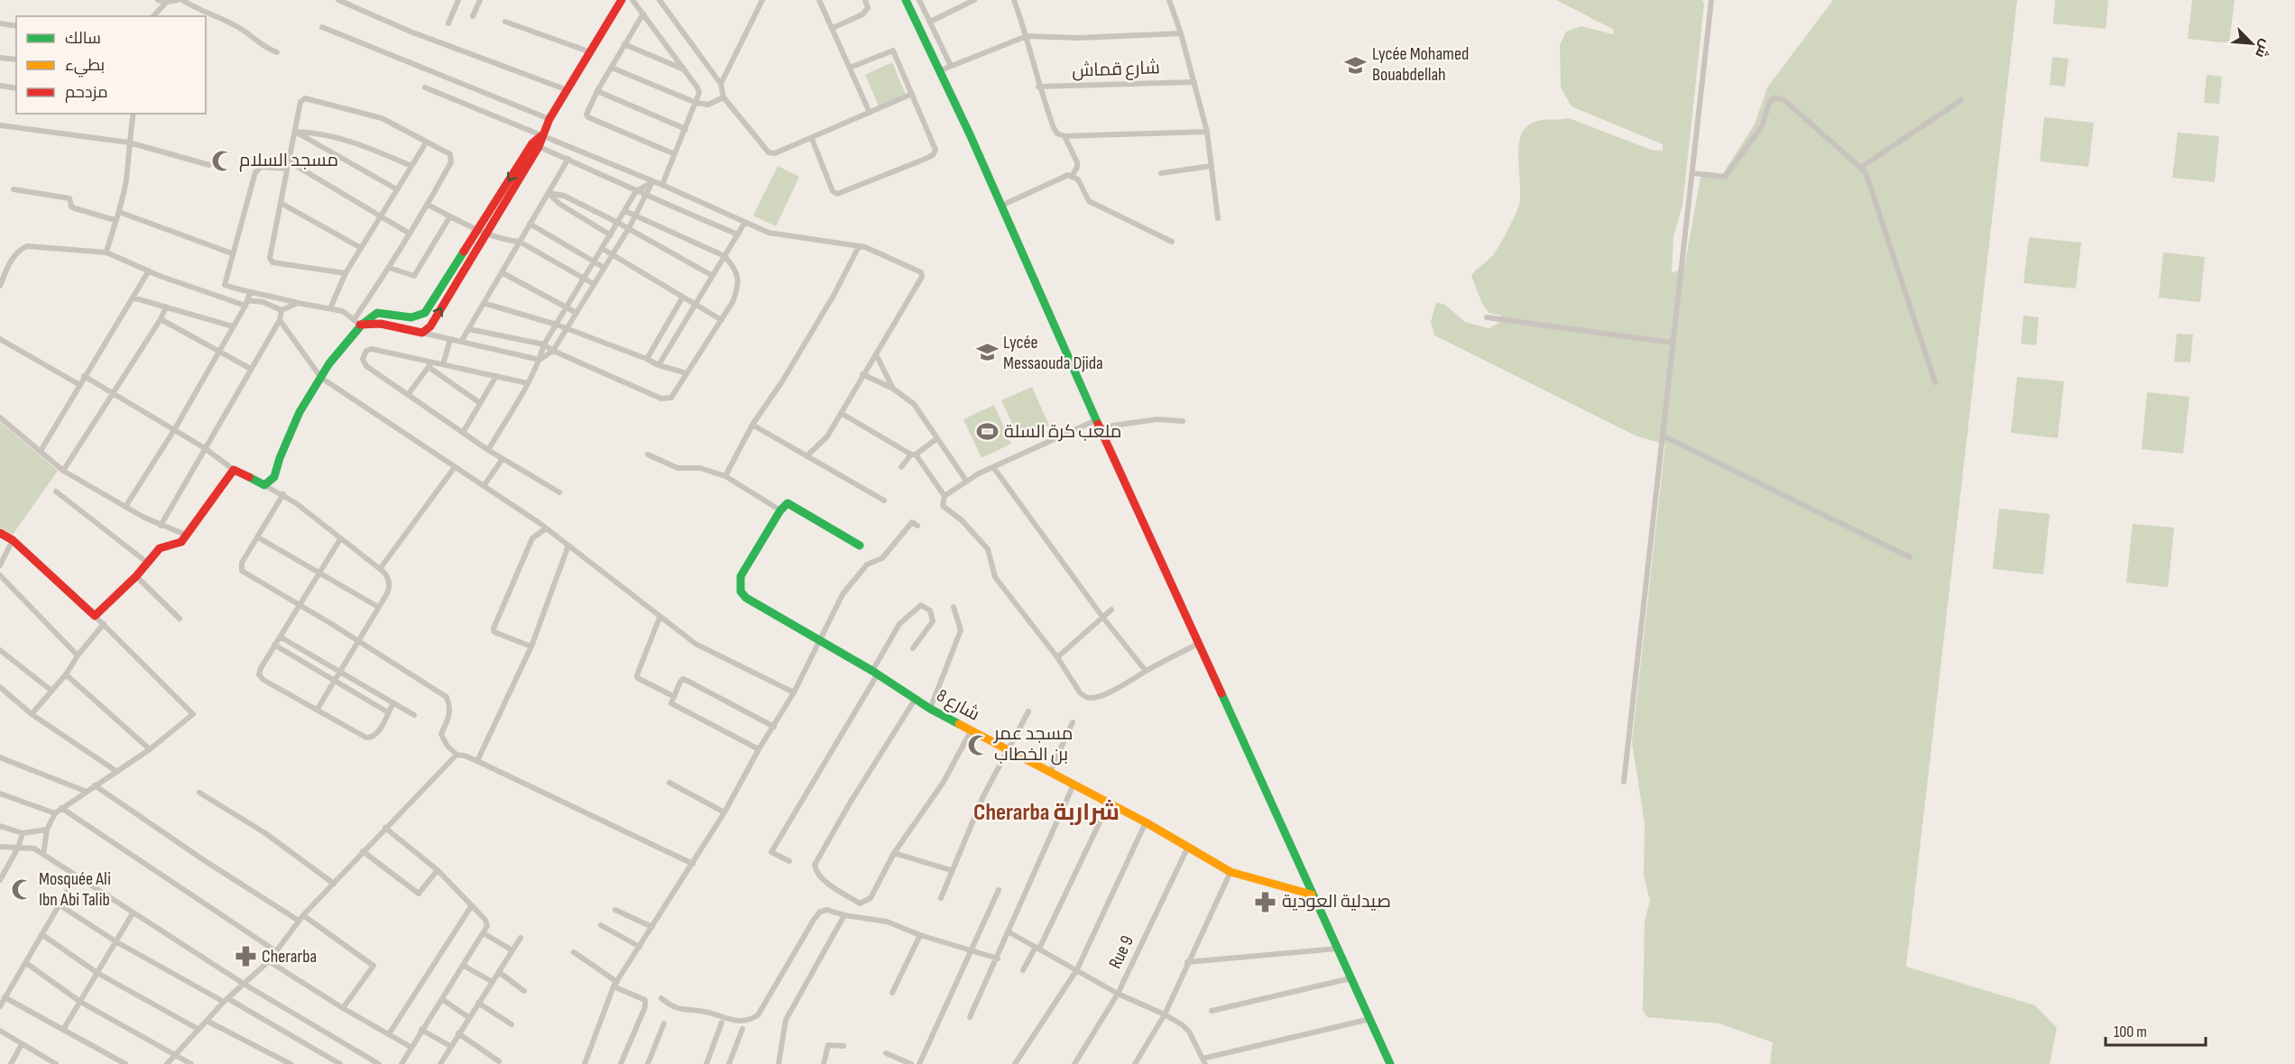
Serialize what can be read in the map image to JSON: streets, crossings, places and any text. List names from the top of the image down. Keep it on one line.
{"streets":{"street":["شارع قماش","شارع 8","Rue 9"]},"crossings":[["شارع 8","Rue 9"]],"districts":["Cherarba شراربة"],"places":{"school or university":["Lycée Mohamed Bouabdellah","Lycée Messaouda Djida"],"mosque":["مسجد السلام","مسجد عمر بن الخطاب","Mosquée Ali Ibn Abi Talib"],"sports":["ملعب كرة السلة"],"pharmacy":["صيدلية العودية","Cherarba"]},"legend":["سالك","بطيء","مزدحم"],"scale_bar":"100 m","north":"bottom right"}
